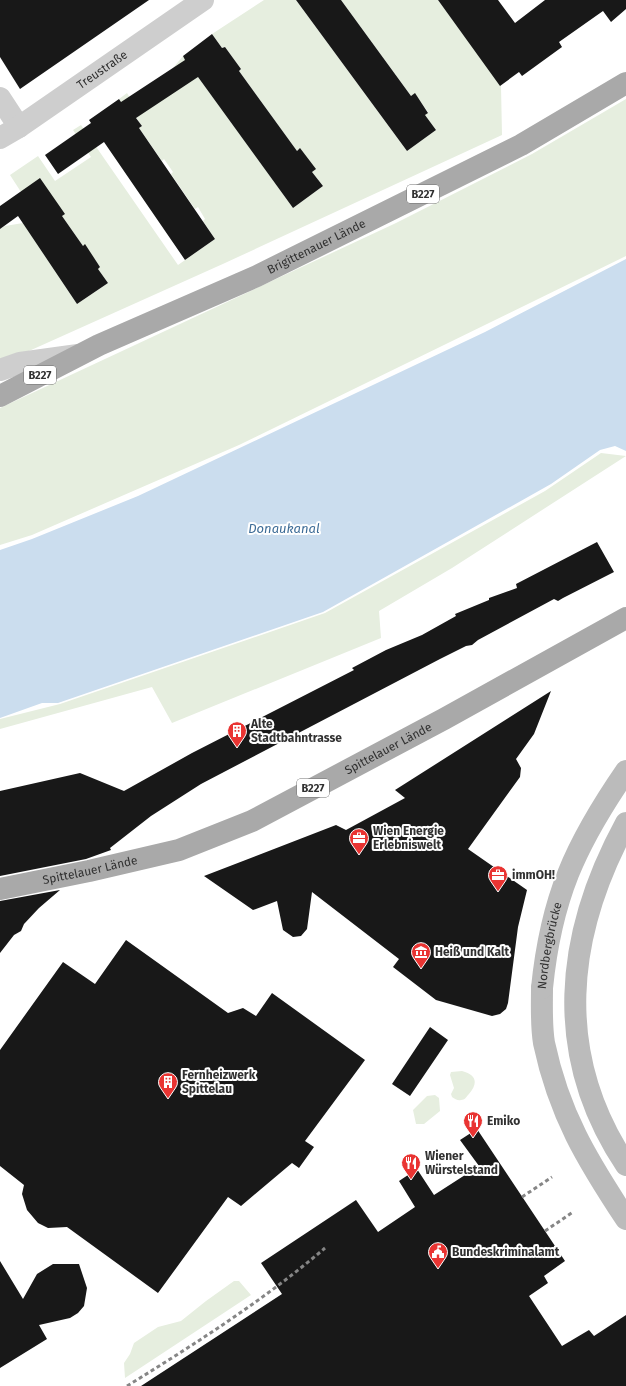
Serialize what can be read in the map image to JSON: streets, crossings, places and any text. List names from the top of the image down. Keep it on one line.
{"streets":{"main road":["B227","Brigittenauer Lände","Spittelauer Lände","Nordbergbrücke"],"street":["Treustraße"]},"water":["Donaukanal"],"places":{"building":["Alte Stadtbahntrasse","Fernheizwerk Spittelau"],"office":["Wien Energie Erlebniswelt","immOH!"],"museum":["Heiß und Kalt"],"restaurant":["Emiko","Wiener Würstelstand"],"public building":["Bundeskriminalamt"]}}
